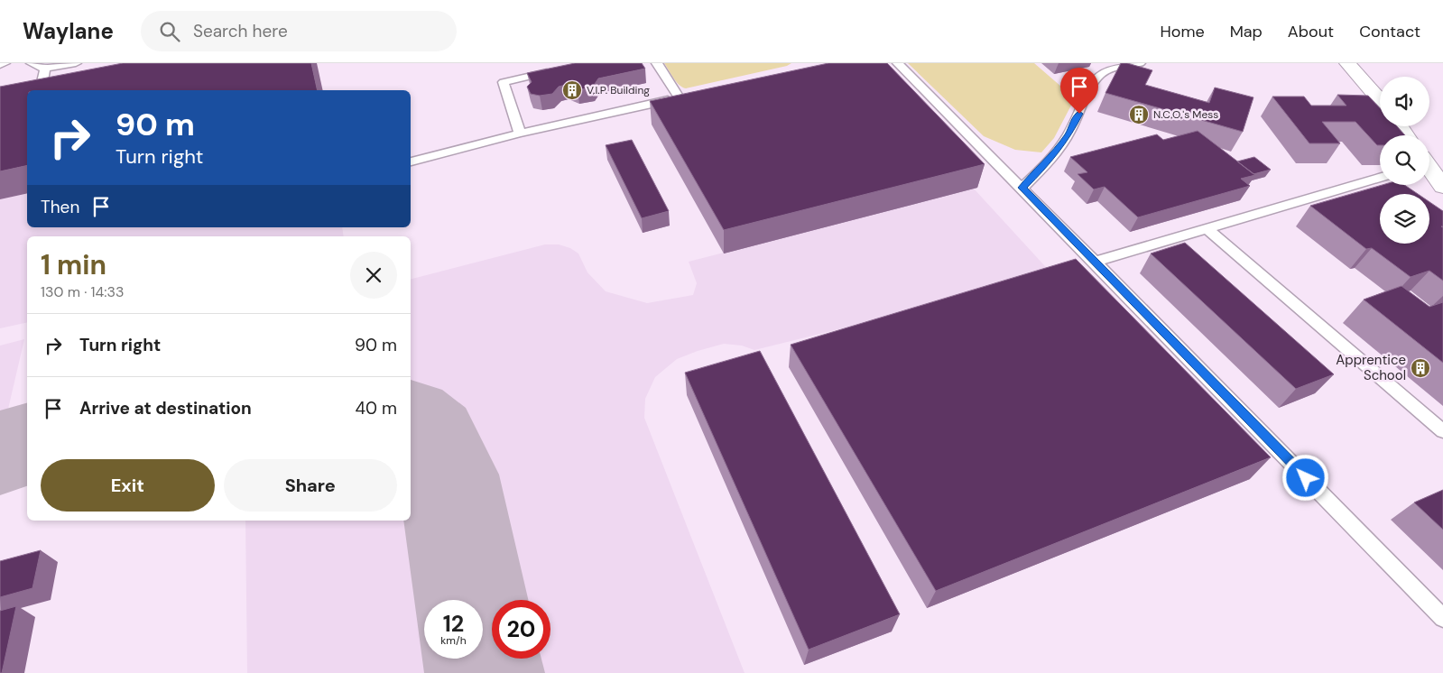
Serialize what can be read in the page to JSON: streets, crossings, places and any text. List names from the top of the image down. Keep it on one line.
{"places":{"building":["V.I.P. Building","N.C.O.'s Mess","Apprentice School"]},"page":{"header":"Waylane","search":"Search here","nav":["Home","Map","About","Contact"],"turn":["90 m","Turn right"],"then":"Then","heading":["1 min","130 m · 14:33"],"list":[{"name":"Turn right","value":"90 m"},{"name":"Arrive at destination","value":"40 m"}],"buttons":["Exit","Share"],"speed":"12 km/h","limit":"20"}}
